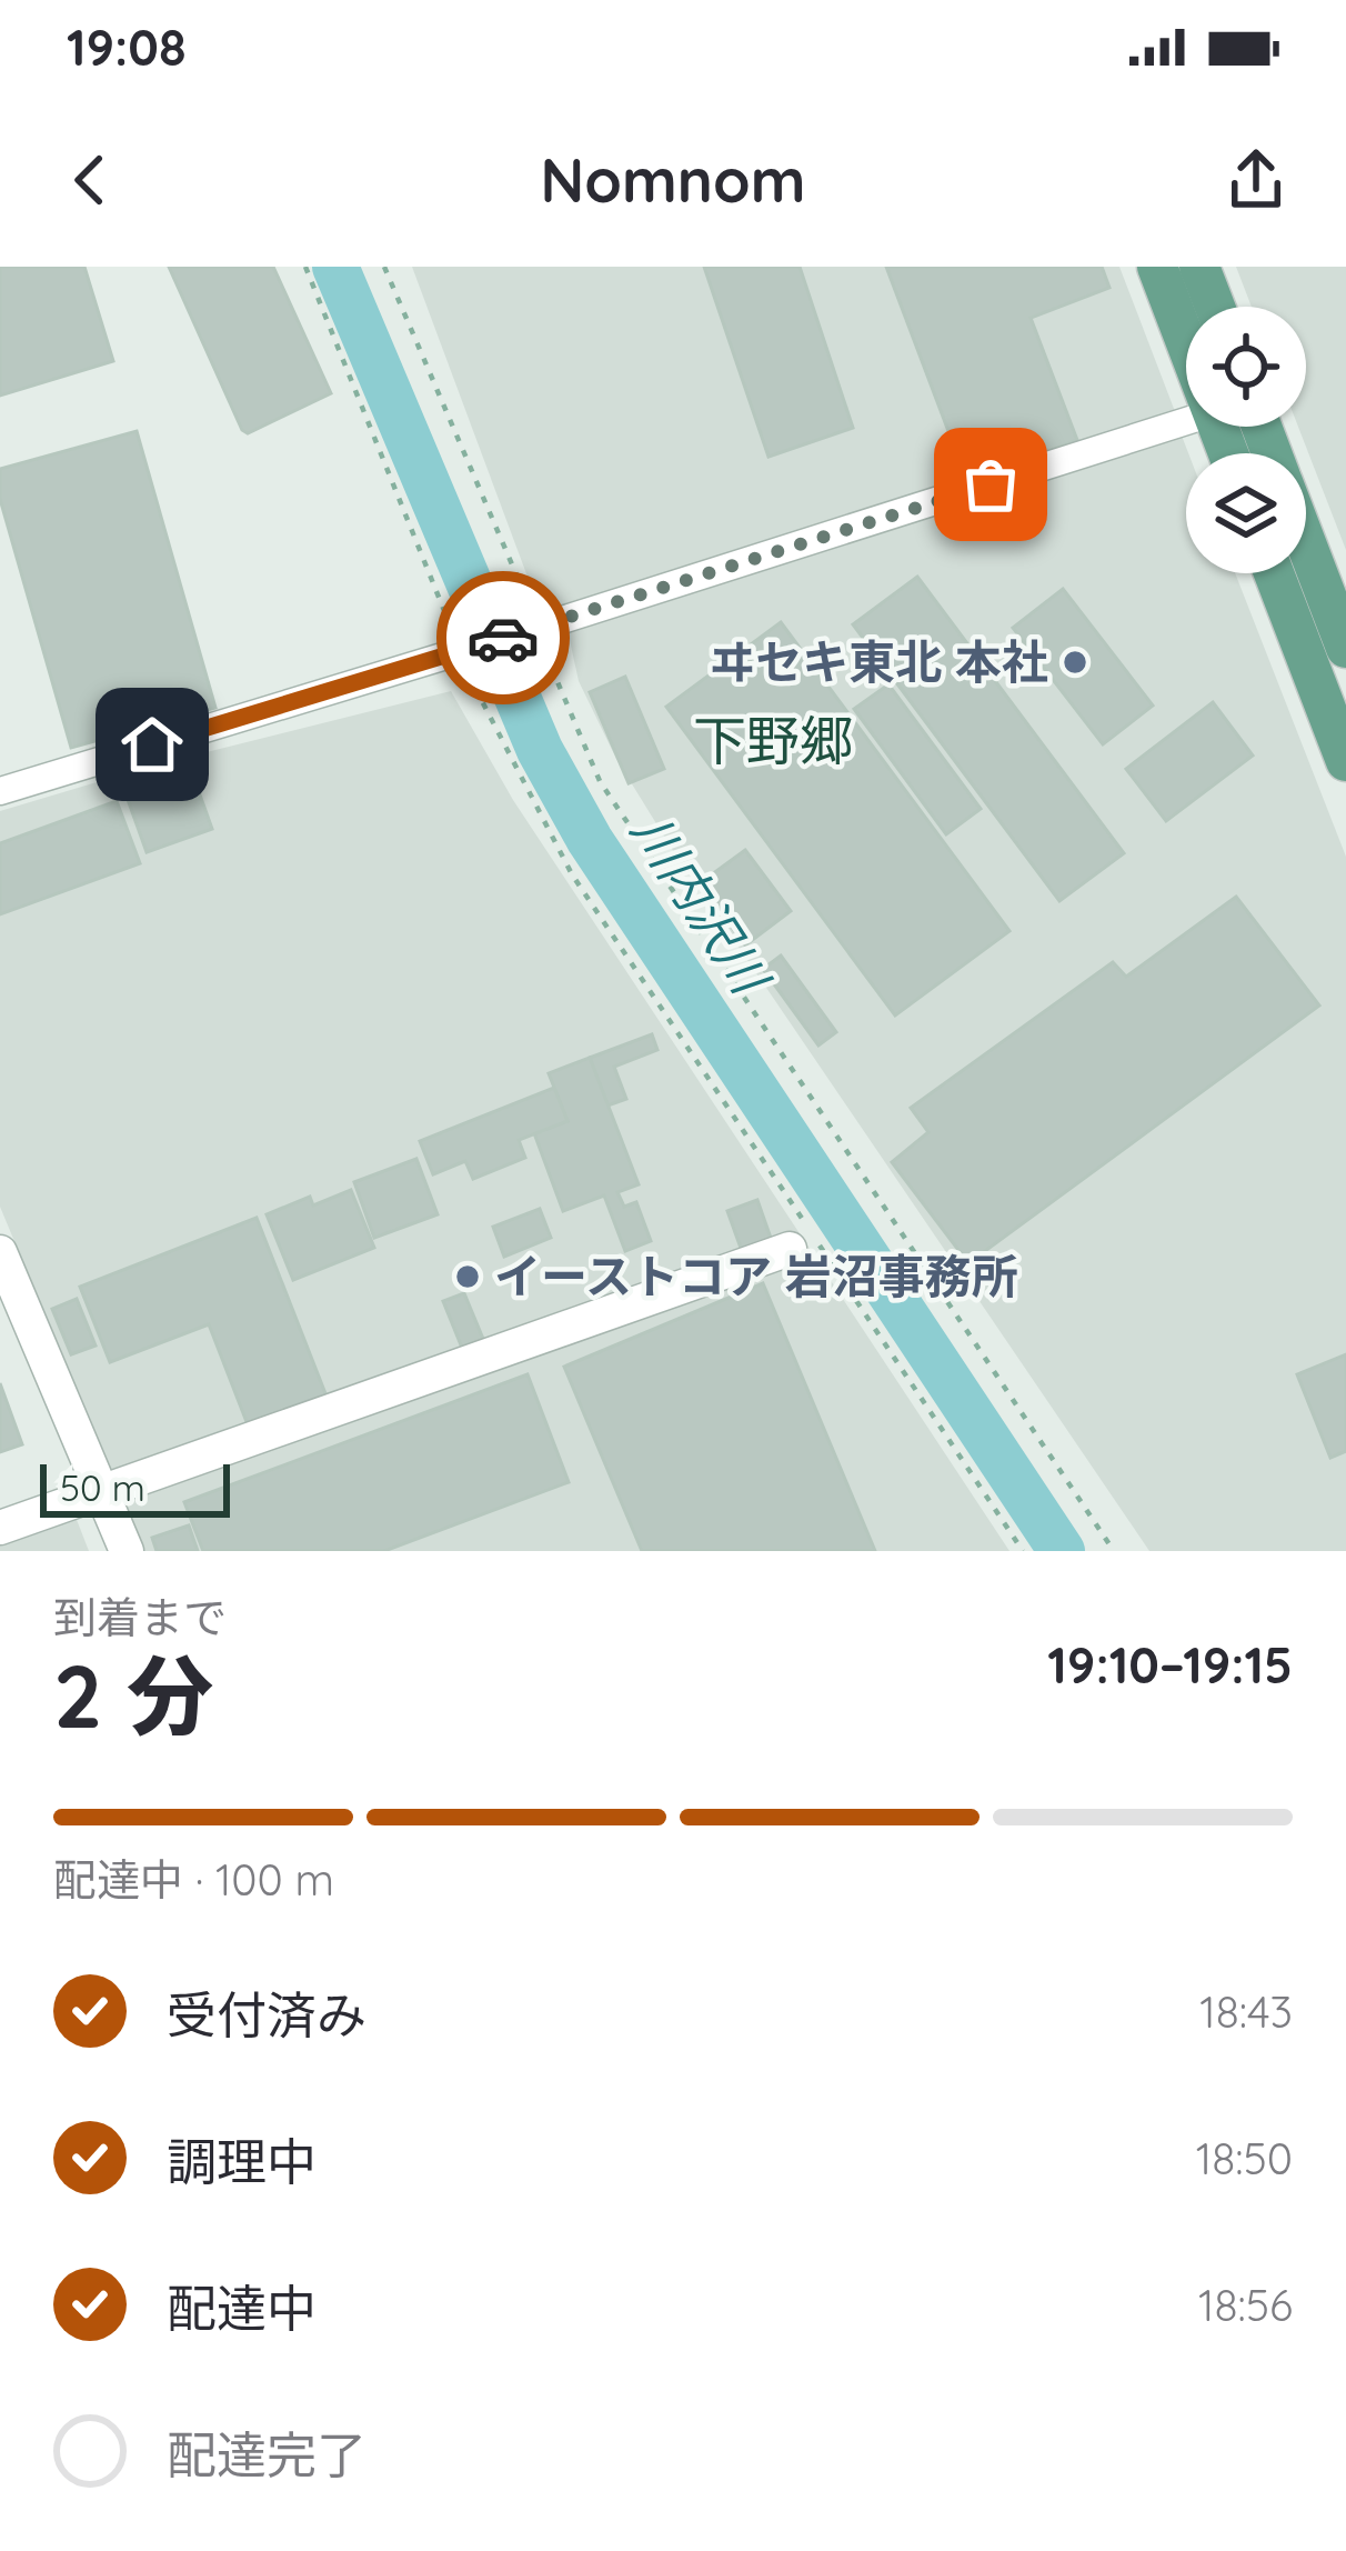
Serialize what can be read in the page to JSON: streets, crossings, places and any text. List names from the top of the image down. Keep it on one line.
{"districts":["下野郷"],"water":["川内沢川"],"places":["ヰセキ東北 本社","イーストコア 岩沼事務所"],"scale_bar":"50 m","page":{"status":"19:08","header":"Nomnom","scale":"50 m","heading":["2 分","到着まで","19:10–19:15"],"bar":"配達中 · 100 m","list":[["受付済み","18:43"],["調理中","18:50"],["配達中","18:56"],"配達完了"]}}
